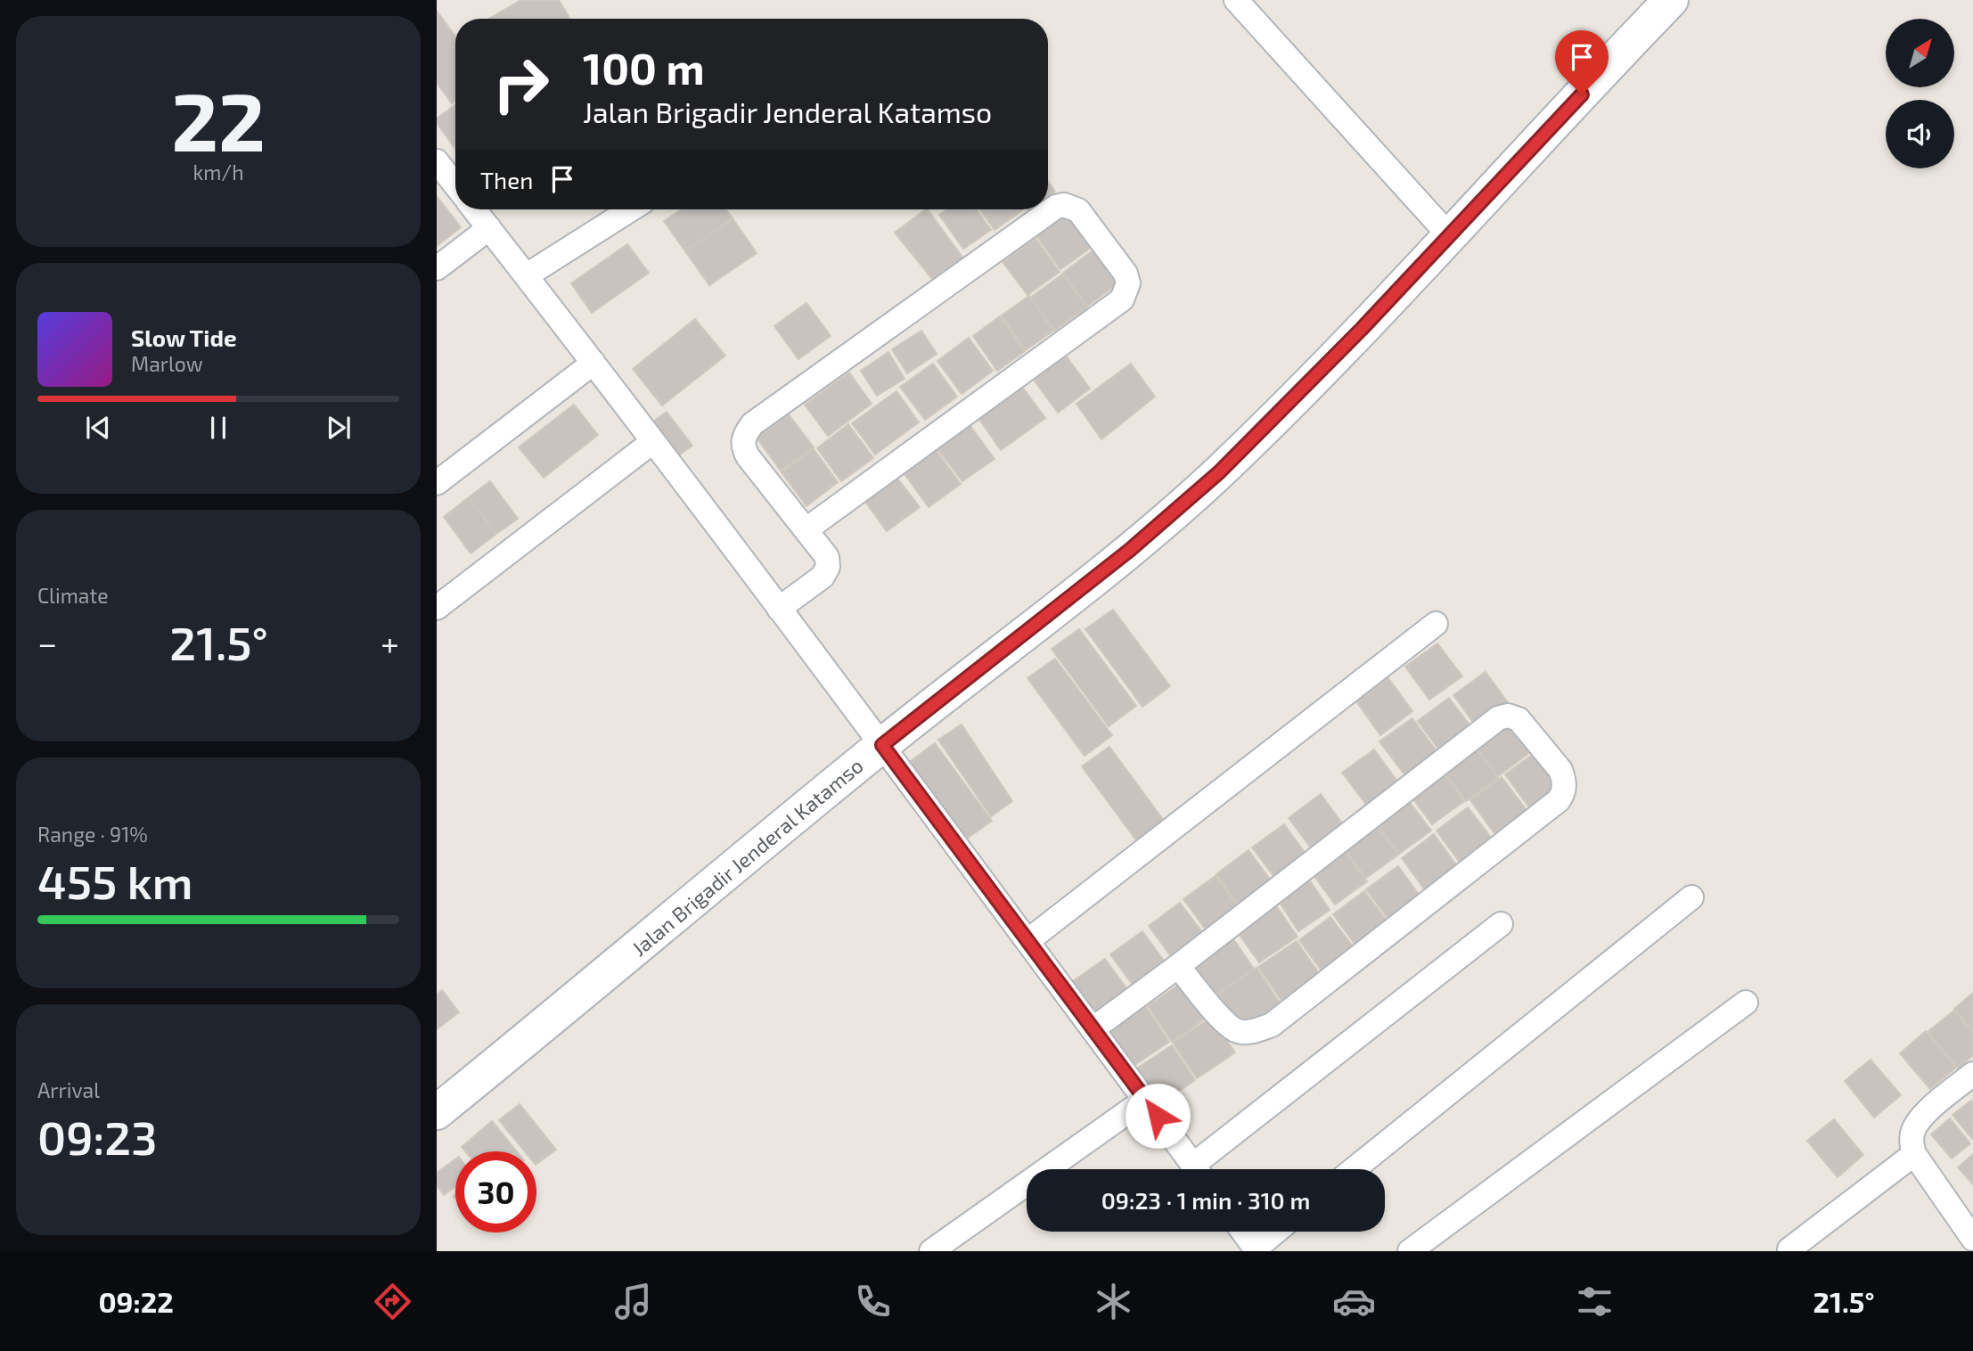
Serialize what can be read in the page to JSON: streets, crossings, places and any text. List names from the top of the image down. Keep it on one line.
{"streets":{"main road":["Jalan Brigadir Jenderal Katamso"]},"north":"top right","page":{"tile":[["22","km/h"],"Climate",["Range · 91%","455 km"],["Arrival","09:23"]],"turn":["100 m","Jalan Brigadir Jenderal Katamso"],"then":"Then","song":["Slow Tide","Marlow"],"heat":["−","21.5°","+"],"limit":"30","trip":"09:23 · 1 min · 310 m","tabs":["09:22","21.5°"]}}
